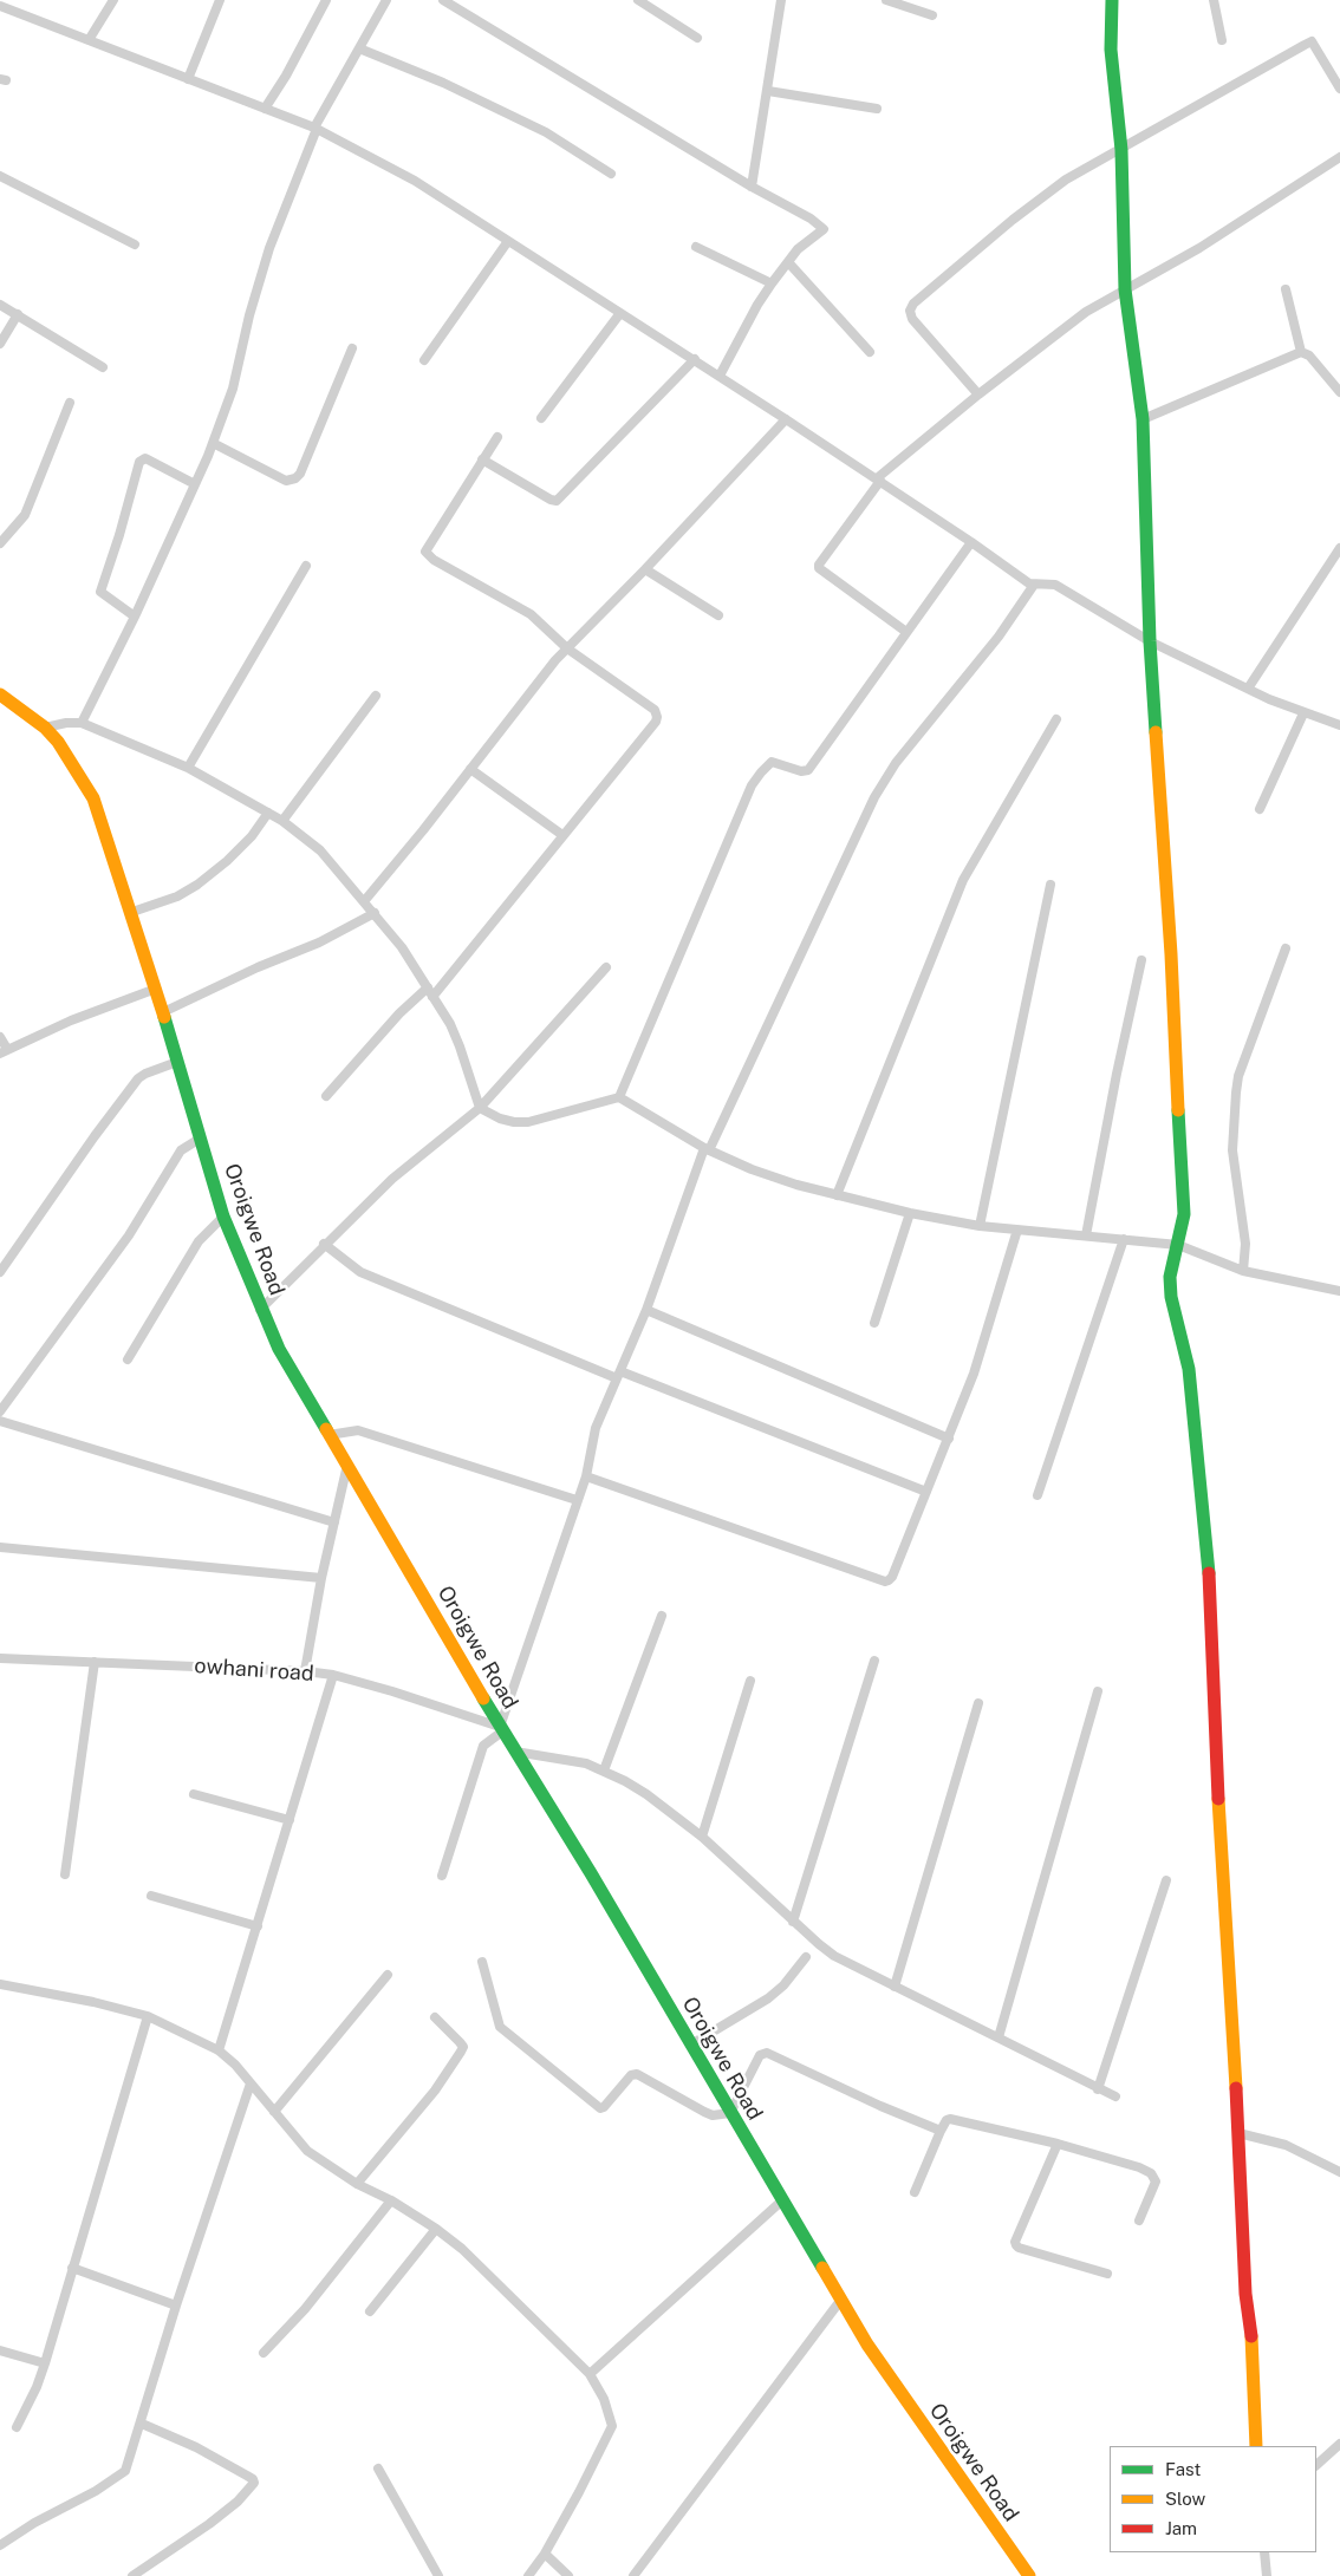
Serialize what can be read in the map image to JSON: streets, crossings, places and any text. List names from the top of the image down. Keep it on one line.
{"streets":{"street":["Oroigwe Road","owhani road"]},"crossings":[["Oroigwe Road","owhani road"]],"legend":["Fast","Slow","Jam"]}
